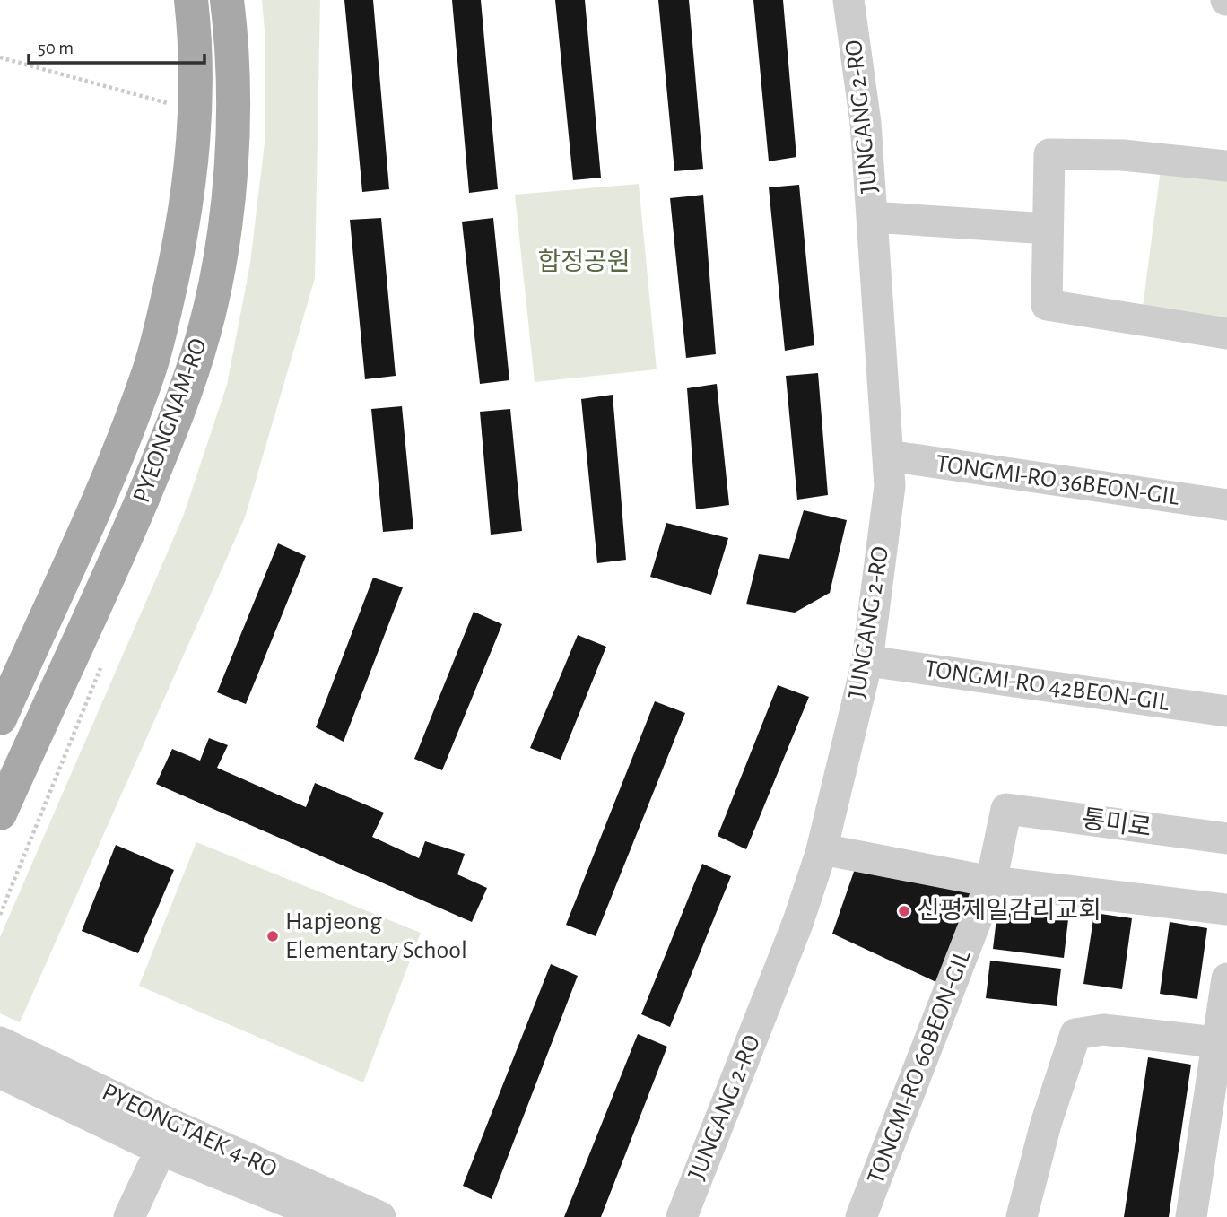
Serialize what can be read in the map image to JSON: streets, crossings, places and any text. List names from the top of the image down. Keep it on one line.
{"streets":{"main road":["PYEONGNAM-RO"],"street":["JUNGANG 2-RO","TONGMI-RO 36BEON-GIL","TONGMI-RO 42BEON-GIL","통미로","TONGMI-RO 60BEON-GIL","PYEONGTAEK 4-RO"]},"crossings":[["JUNGANG 2-RO","TONGMI-RO 36BEON-GIL"],["JUNGANG 2-RO","TONGMI-RO 42BEON-GIL"],["통미로","TONGMI-RO 60BEON-GIL"]],"parks":["합정공원"],"places":["신평제일감리교회","Hapjeong Elementary School"],"scale_bar":"50 m"}
